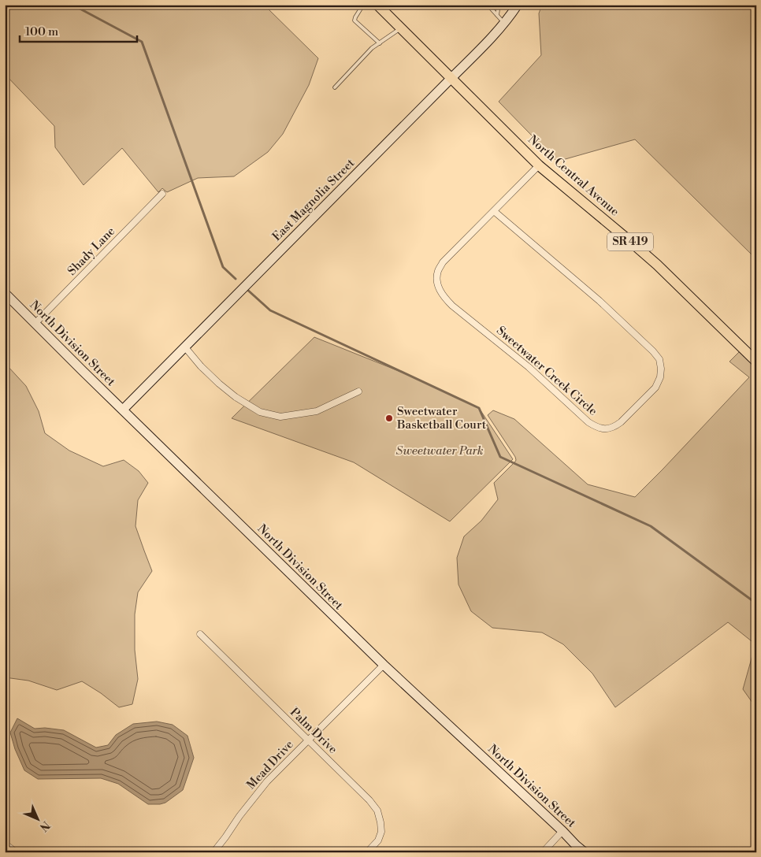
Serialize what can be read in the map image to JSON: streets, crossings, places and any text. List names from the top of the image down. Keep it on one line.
{"streets":{"main road":["North Central Avenue","SR 419"],"street":["East Magnolia Street","Shady Lane","North Division Street","Sweetwater Creek Circle","Palm Drive","Mead Drive"]},"crossings":[["North Central Avenue","East Magnolia Street"],["North Central Avenue","Sweetwater Creek Circle"],["East Magnolia Street","North Division Street"],["Shady Lane","North Division Street"],["North Division Street","Mead Drive"],["Palm Drive","Mead Drive"]],"parks":["Sweetwater Park"],"places":["Sweetwater Basketball Court"],"scale_bar":"100 m","north":"bottom right"}
